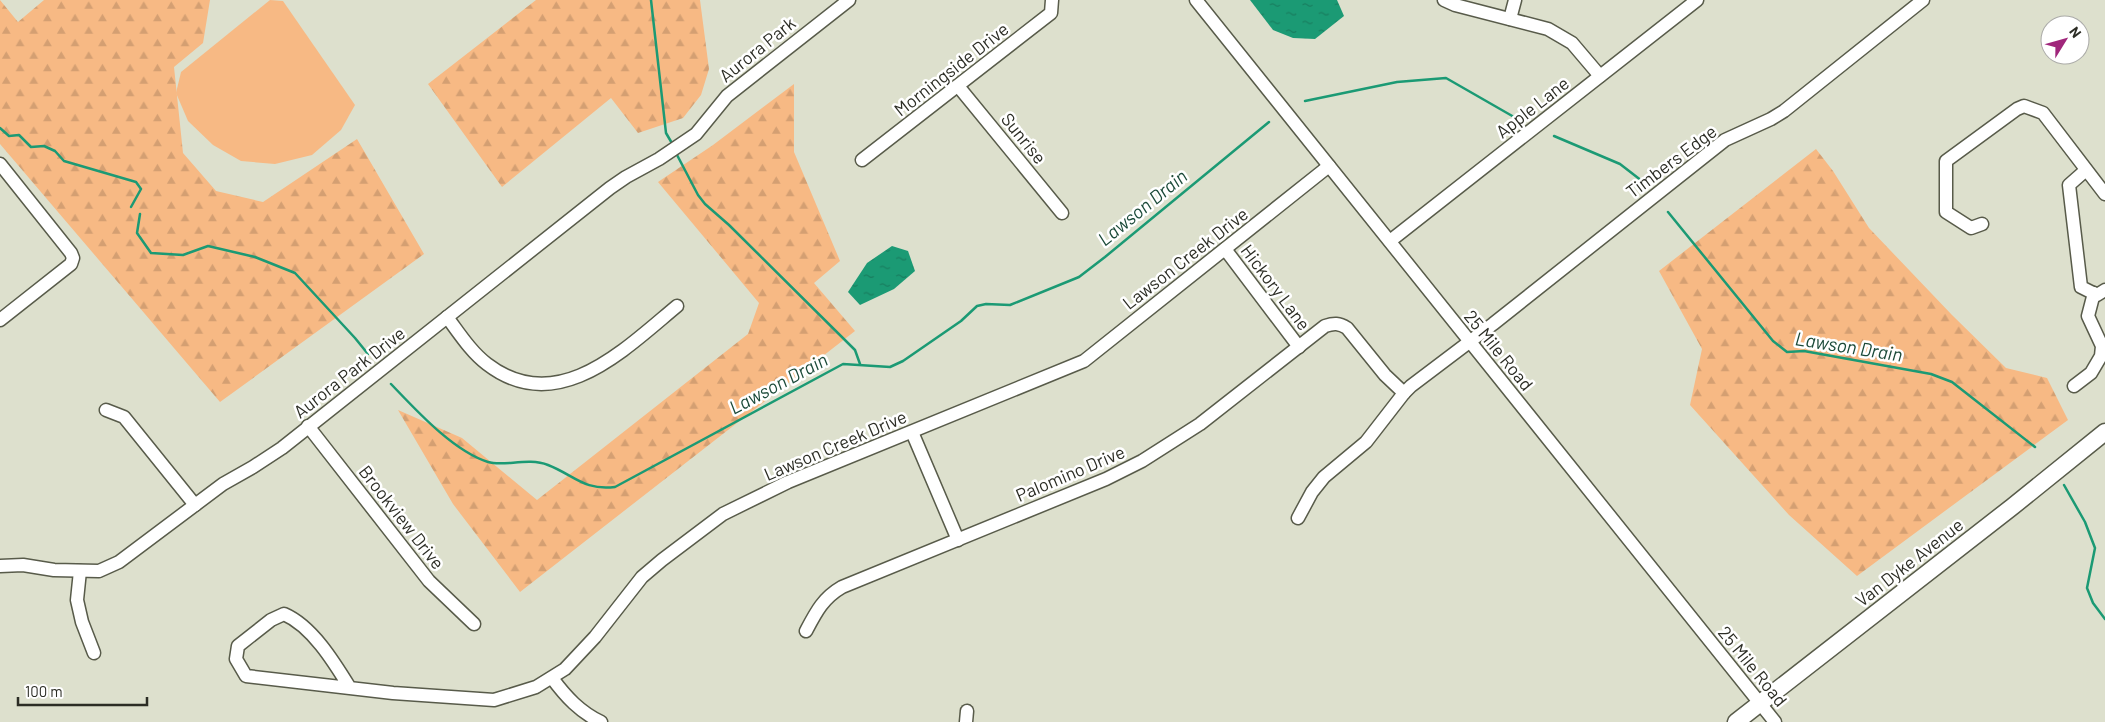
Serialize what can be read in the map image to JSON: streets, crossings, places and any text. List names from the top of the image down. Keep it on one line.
{"streets":{"main road":["Van Dyke Avenue"],"street":["Aurora Park","Morningside Drive","Apple Lane","Sunrise","Timbers Edge","Lawson Creek Drive","Hickory Lane","25 Mile Road","Aurora Park Drive","Palomino Drive","Brookview Drive"]},"crossings":[["Aurora Park","Aurora Park Drive"],["Morningside Drive","Sunrise"],["Apple Lane","25 Mile Road"],["Timbers Edge","25 Mile Road"],["Timbers Edge","Palomino Drive"],["Lawson Creek Drive","Hickory Lane"],["Lawson Creek Drive","25 Mile Road"],["Hickory Lane","Palomino Drive"],["25 Mile Road","Van Dyke Avenue"],["Aurora Park Drive","Brookview Drive"]],"water":["Lawson Drain"],"scale_bar":"100 m","north":"top right"}
